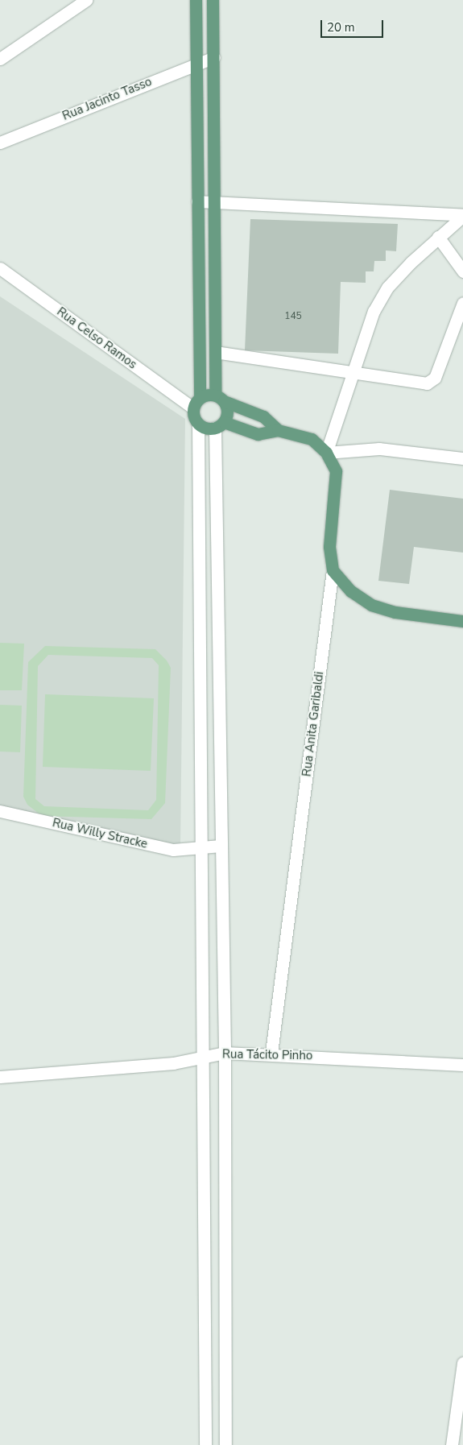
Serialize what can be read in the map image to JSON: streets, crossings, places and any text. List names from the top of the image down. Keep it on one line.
{"streets":{"main road":["Rua Anita Garibaldi"],"street":["Rua Jacinto Tasso","Rua Celso Ramos","Rua Willy Stracke","Rua Tácito Pinho"]},"crossings":[["Rua Celso Ramos","Rua Anita Garibaldi"],["Rua Anita Garibaldi","Rua Tácito Pinho"]],"house_numbers":["145"],"scale_bar":"20 m"}
